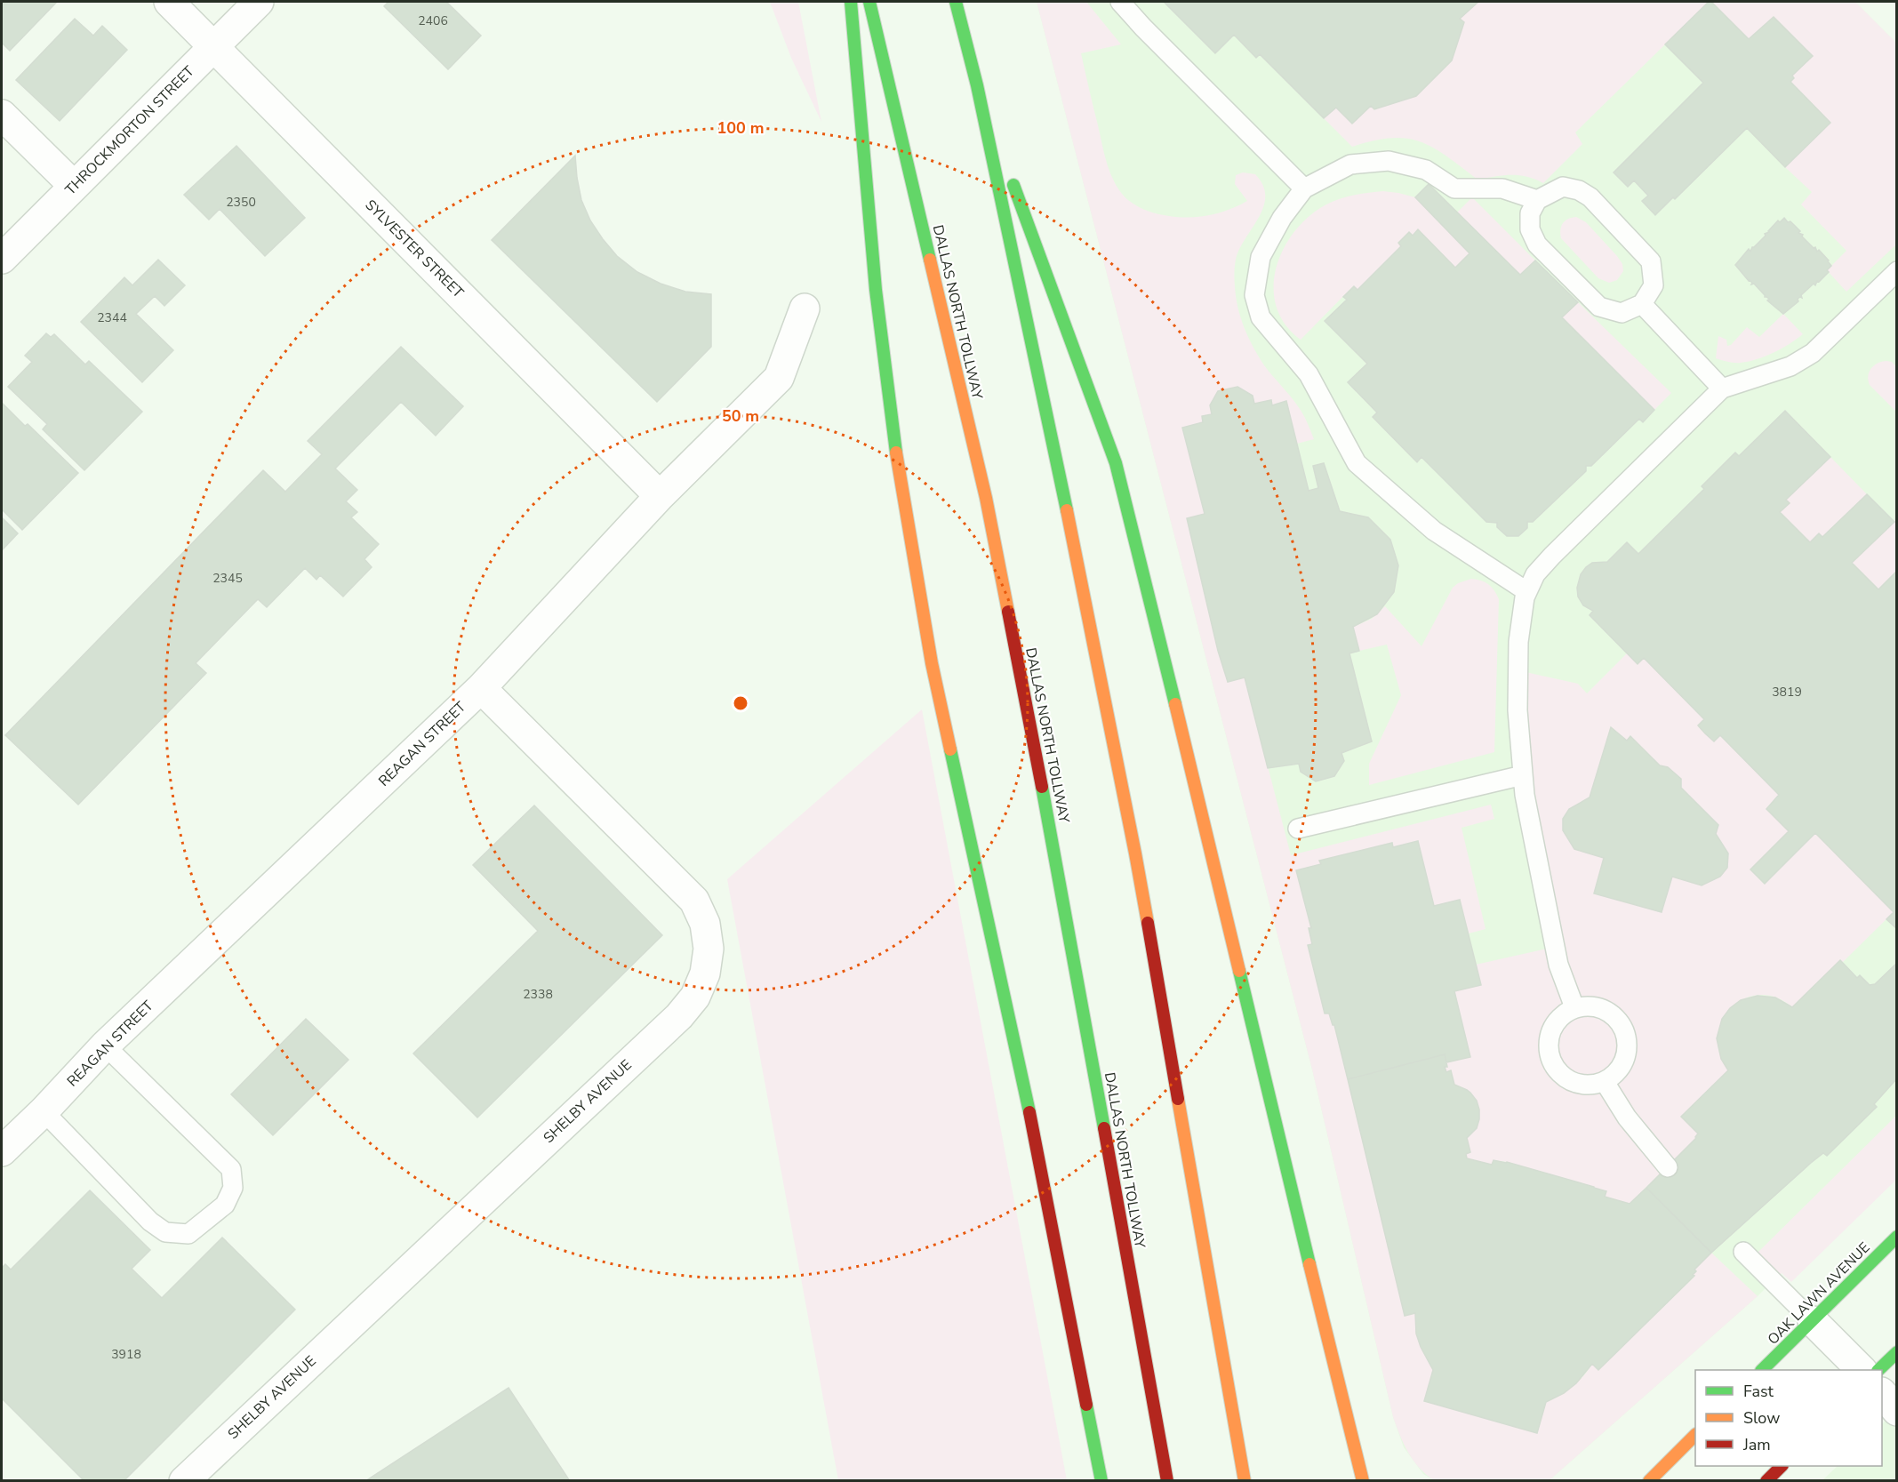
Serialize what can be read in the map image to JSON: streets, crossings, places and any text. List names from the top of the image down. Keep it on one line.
{"streets":{"main road":["DALLAS NORTH TOLLWAY","OAK LAWN AVENUE"],"street":["THROCKMORTON STREET","SYLVESTER STREET","REAGAN STREET","SHELBY AVENUE"]},"crossings":[["THROCKMORTON STREET","SYLVESTER STREET"],["SYLVESTER STREET","REAGAN STREET"],["REAGAN STREET","SHELBY AVENUE"]],"house_numbers":["2406","2350","2344","2345","3819","2338","3918"],"legend":["Fast","Slow","Jam"],"rings":["100 m","50 m"]}
